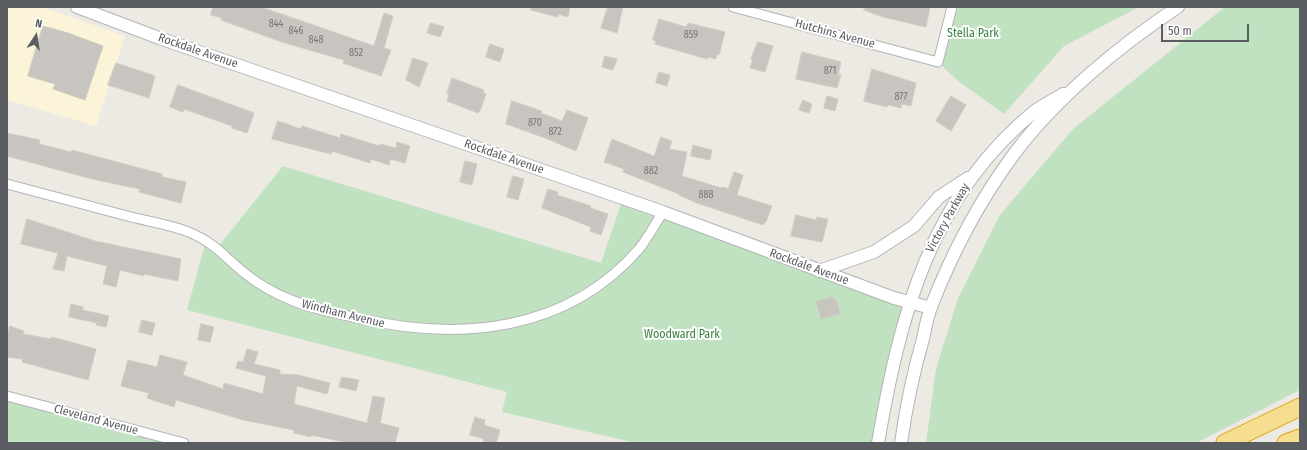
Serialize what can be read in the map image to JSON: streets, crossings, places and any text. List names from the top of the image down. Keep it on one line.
{"streets":{"street":["Hutchins Avenue","Rockdale Avenue","Victory Parkway","Windham Avenue","Cleveland Avenue"]},"crossings":[["Rockdale Avenue","Victory Parkway"],["Rockdale Avenue","Windham Avenue"]],"parks":["Stella Park","Woodward Park"],"house_numbers":["844","846","859","848","852","871","877","870","872","882","888"],"scale_bar":"50 m","north":"top"}
